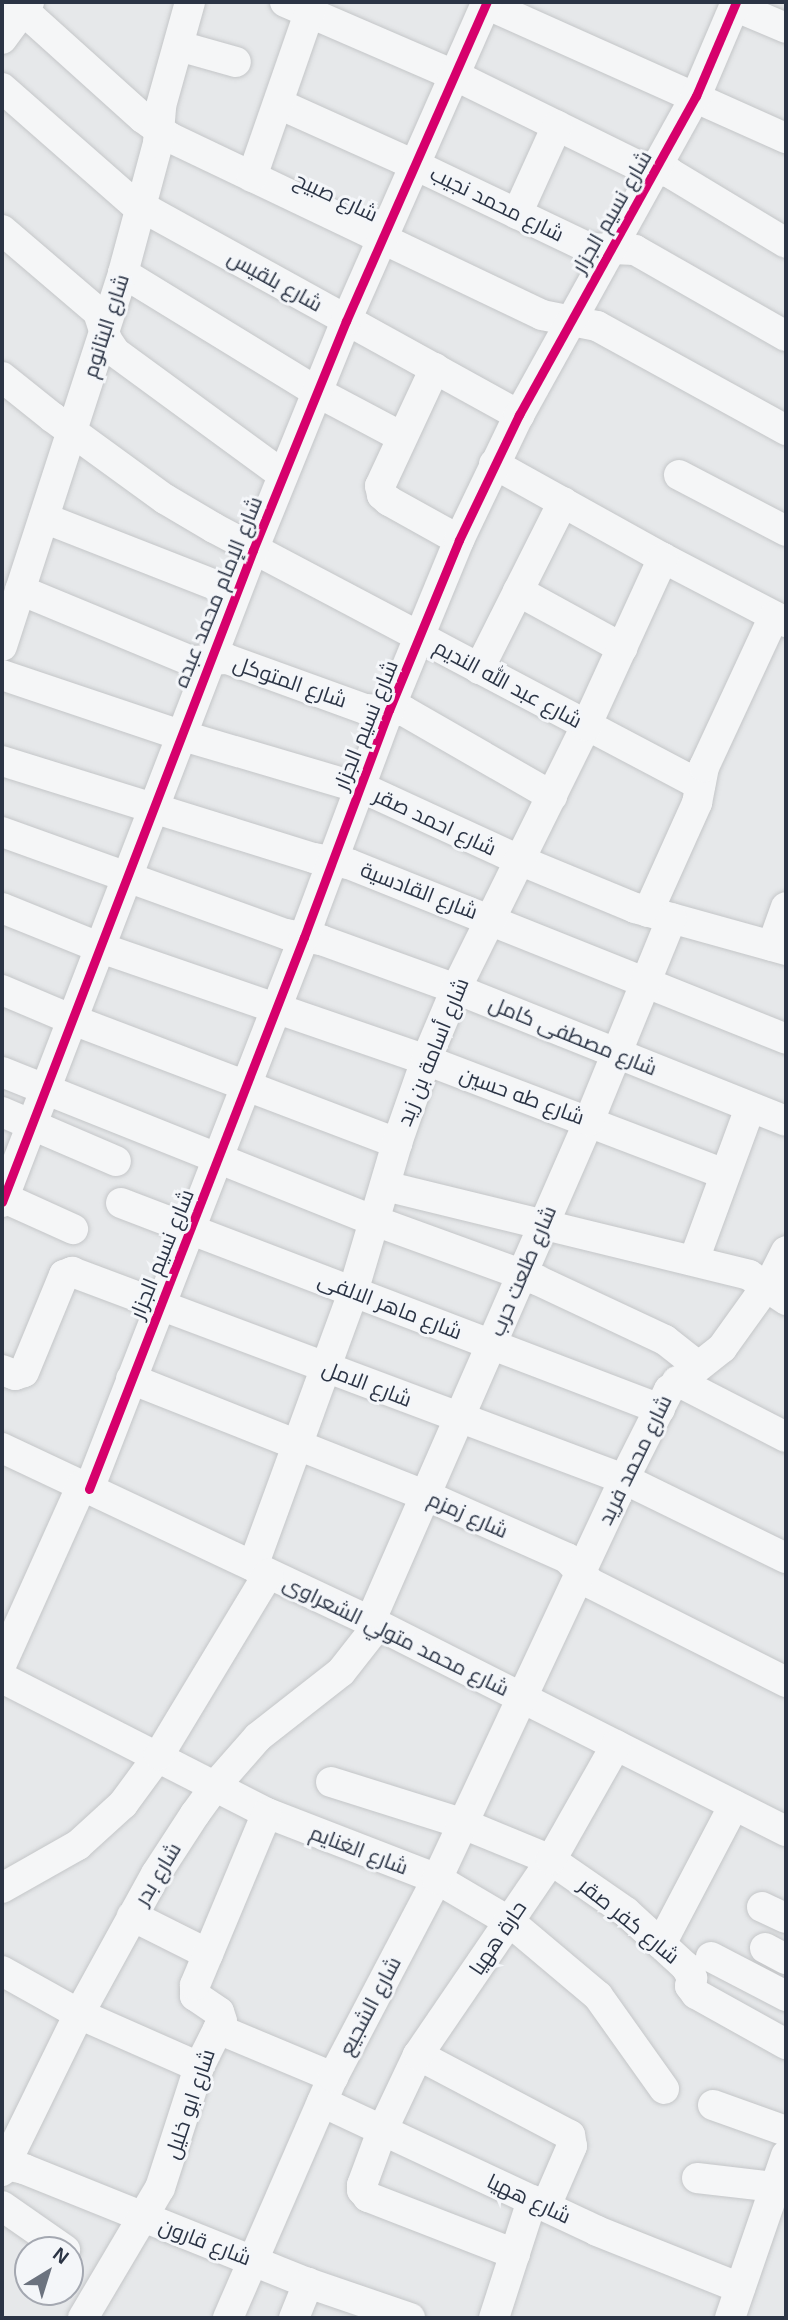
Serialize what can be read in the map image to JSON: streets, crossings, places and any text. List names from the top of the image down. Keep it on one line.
{"streets":{"street":["شارع صبيح","شارع محمد نجيب","شارع نسيم الجزار","شارع بلقيس","شارع البتانوم","شارع الإمام محمد عبده","شارع المتوكل","شارع عبد الله النديم","شارع احمد صقر","شارع القادسية","شارع مصطفى كامل","شارع أسامة بن زيد","شارع طه حسين","شارع طلعت حرب","شارع ماهر الالفى","شارع الامل","شارع محمد فريد","شارع زمزم","شارع محمد متولي الشعراوى","شارع الغنايم","شارع بدر","شارع كفر صقر","حارة ههيا","شارع الشجيع","شارع ابو خليل","شارع ههيا","شارع قارون"]},"crossings":[["شارع صبيح","شارع نسيم الجزار"],["شارع صبيح","شارع البتانوم"],["شارع صبيح","شارع الإمام محمد عبده"],["شارع محمد نجيب","شارع نسيم الجزار"],["شارع محمد نجيب","شارع الإمام محمد عبده"],["شارع نسيم الجزار","شارع بلقيس"],["شارع نسيم الجزار","شارع المتوكل"],["شارع نسيم الجزار","شارع عبد الله النديم"],["شارع نسيم الجزار","شارع احمد صقر"],["شارع نسيم الجزار","شارع القادسية"],["شارع نسيم الجزار","شارع مصطفى كامل"],["شارع نسيم الجزار","شارع طه حسين"],["شارع نسيم الجزار","شارع ماهر الالفى"],["شارع نسيم الجزار","شارع الامل"],["شارع نسيم الجزار","شارع زمزم"],["شارع نسيم الجزار","شارع محمد متولي الشعراوى"],["شارع بلقيس","شارع البتانوم"],["شارع بلقيس","شارع الإمام محمد عبده"],["شارع البتانوم","شارع المتوكل"],["شارع البتانوم","شارع عبد الله النديم"],["شارع الإمام محمد عبده","شارع المتوكل"],["شارع الإمام محمد عبده","شارع عبد الله النديم"],["شارع الإمام محمد عبده","شارع احمد صقر"],["شارع الإمام محمد عبده","شارع القادسية"],["شارع الإمام محمد عبده","شارع مصطفى كامل"],["شارع الإمام محمد عبده","شارع طه حسين"],["شارع المتوكل","شارع أسامة بن زيد"],["شارع عبد الله النديم","شارع أسامة بن زيد"],["شارع عبد الله النديم","شارع طلعت حرب"],["شارع احمد صقر","شارع أسامة بن زيد"],["شارع احمد صقر","شارع طلعت حرب"],["شارع القادسية","شارع أسامة بن زيد"],["شارع القادسية","شارع طلعت حرب"],["شارع مصطفى كامل","شارع أسامة بن زيد"],["شارع مصطفى كامل","شارع طلعت حرب"],["شارع أسامة بن زيد","شارع طه حسين"],["شارع أسامة بن زيد","شارع ماهر الالفى"],["شارع أسامة بن زيد","شارع الامل"],["شارع أسامة بن زيد","شارع زمزم"],["شارع أسامة بن زيد","شارع محمد متولي الشعراوى"],["شارع أسامة بن زيد","شارع الغنايم"],["شارع طه حسين","شارع طلعت حرب"],["شارع طلعت حرب","شارع ماهر الالفى"],["شارع طلعت حرب","شارع الامل"],["شارع طلعت حرب","شارع زمزم"],["شارع طلعت حرب","شارع محمد متولي الشعراوى"],["شارع طلعت حرب","شارع بدر"],["شارع ماهر الالفى","شارع محمد فريد"],["شارع الامل","شارع محمد فريد"],["شارع محمد فريد","شارع زمزم"],["شارع محمد فريد","شارع محمد متولي الشعراوى"],["شارع محمد فريد","شارع الشجيع"],["شارع محمد متولي الشعراوى","شارع بدر"],["شارع محمد متولي الشعراوى","حارة ههيا"],["شارع محمد متولي الشعراوى","شارع الشجيع"],["شارع الغنايم","شارع بدر"],["شارع الغنايم","حارة ههيا"],["شارع الغنايم","شارع الشجيع"],["شارع الغنايم","شارع ابو خليل"],["شارع بدر","شارع قارون"],["شارع كفر صقر","حارة ههيا"],["شارع كفر صقر","شارع الشجيع"],["حارة ههيا","شارع ههيا"],["شارع الشجيع","شارع ههيا"],["شارع الشجيع","شارع قارون"],["شارع ابو خليل","شارع ههيا"],["شارع ابو خليل","شارع قارون"]],"north":"top right"}
